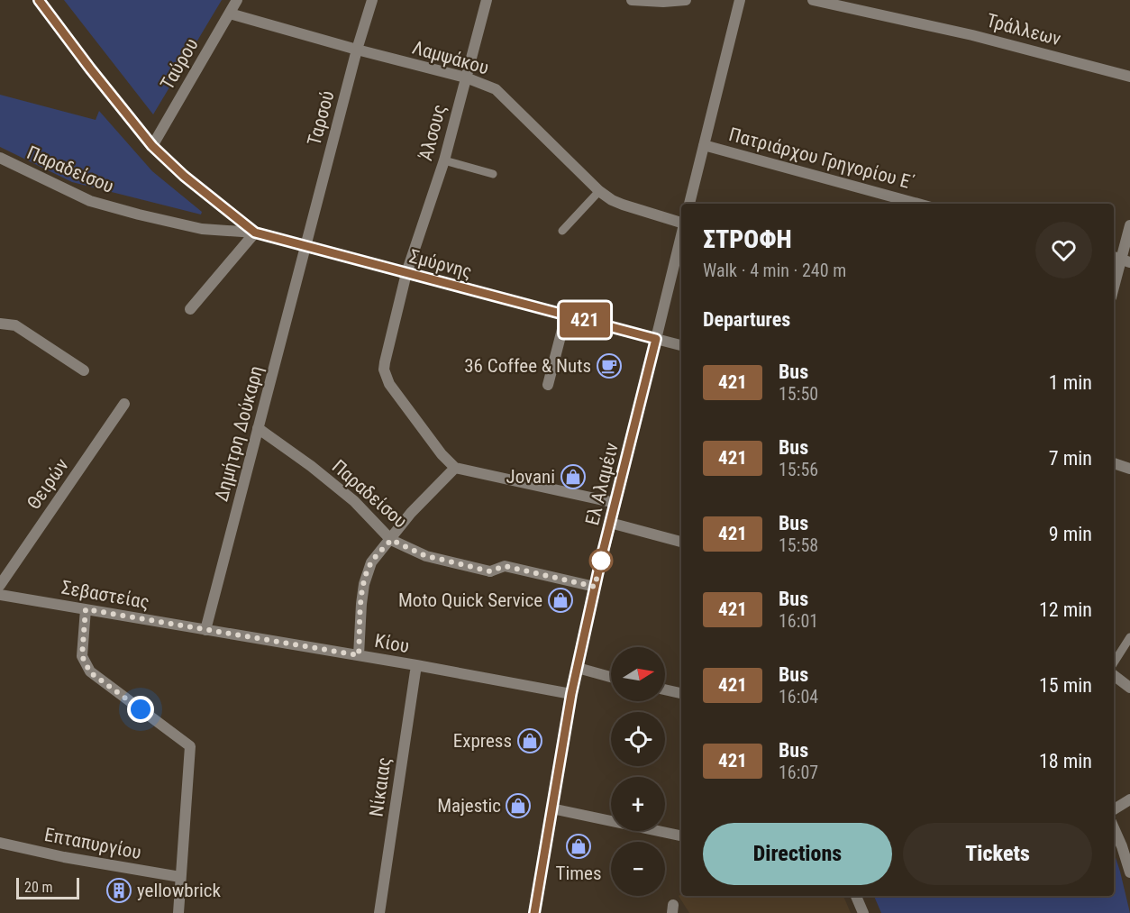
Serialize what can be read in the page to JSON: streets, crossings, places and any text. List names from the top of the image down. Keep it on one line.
{"streets":{"main road":["Σμύρνης","Ελ Αλαμέιν"],"street":["Τράλλεων","Λαμψάκου","Ταύρου","Ταρσού","Άλσους","Πατριάρχου Γρηγορίου Ε΄","Παραδείσου","Δημήτρη Δούκαρη","Θειρών","Σεβαστείας","Κίου","Νίκαιας","Επταπυργίου"]},"crossings":[["Λαμψάκου","Ταύρου"],["Λαμψάκου","Ταρσού"],["Λαμψάκου","Άλσους"],["Ταρσού","Σμύρνης"],["Ταρσού","Δημήτρη Δούκαρη"],["Άλσους","Σμύρνης"],["Παραδείσου","Σμύρνης"],["Παραδείσου","Δημήτρη Δούκαρη"],["Παραδείσου","Ελ Αλαμέιν"],["Σμύρνης","Δημήτρη Δούκαρη"],["Σμύρνης","Ελ Αλαμέιν"],["Δημήτρη Δούκαρη","Σεβαστείας"],["Δημήτρη Δούκαρη","Κίου"],["Ελ Αλαμέιν","Κίου"],["Σεβαστείας","Κίου"],["Κίου","Νίκαιας"]],"places":{"cafe":["36 Coffee & Nuts"],"shop":["Jovani","Moto Quick Service","Express","Majestic","Times"],"building":["yellowbrick"]},"lines":["bus line 421"],"scale_bar":"20 m","north":"right","page":{"on_map":"421","heading":[["ΣΤΡΟΦΗ","Walk · 4 min · 240 m"],"Departures"],"list":[{"mark":"421","name":"Bus","note":"15:50","value":"1 min"},{"mark":"421","name":"Bus","note":"15:56","value":"7 min"},{"mark":"421","name":"Bus","note":"15:58","value":"9 min"},{"mark":"421","name":"Bus","note":"16:01","value":"12 min"},{"mark":"421","name":"Bus","note":"16:04","value":"15 min"},{"mark":"421","name":"Bus","note":"16:07","value":"18 min"}],"map_buttons":["+","−"],"buttons":["Directions","Tickets"],"scale":"20 m"}}
